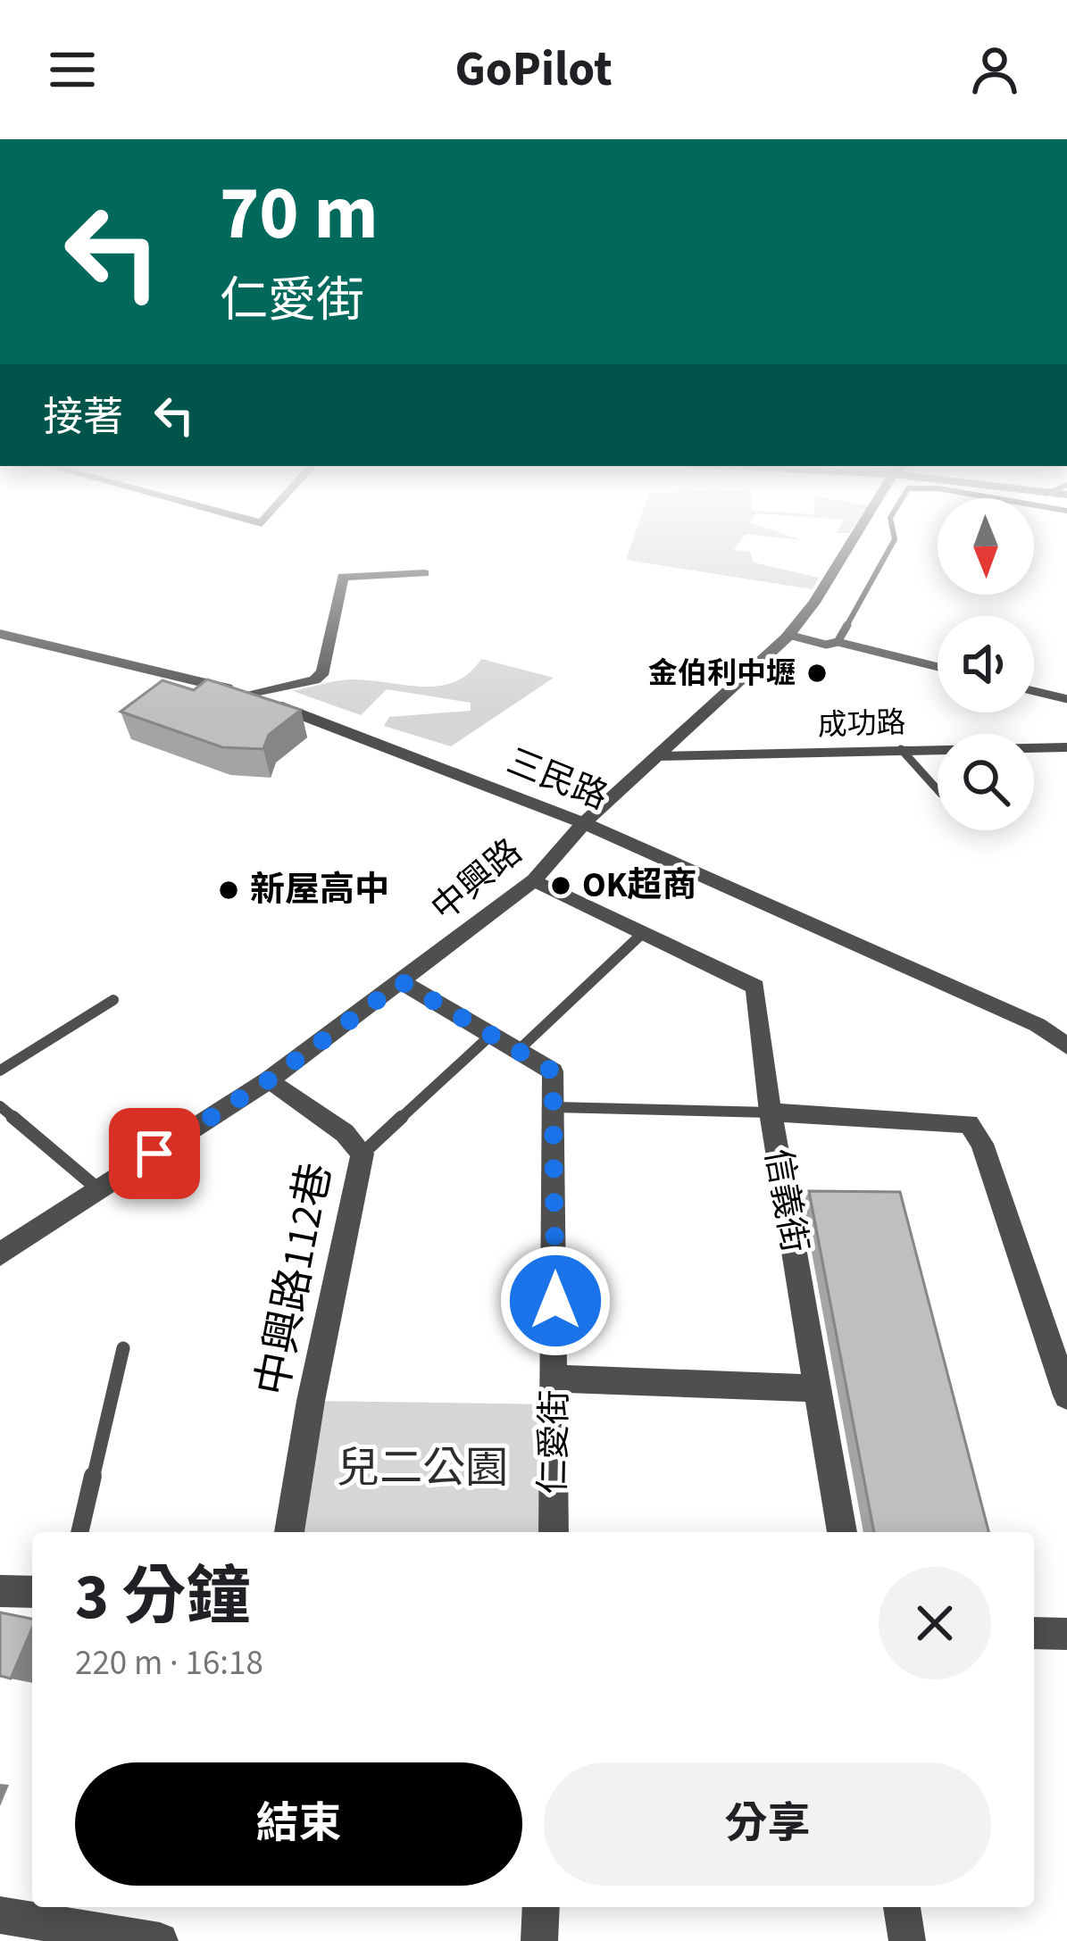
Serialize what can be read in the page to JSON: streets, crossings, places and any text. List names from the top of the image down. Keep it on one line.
{"streets":{"street":["成功路","三民路","中興路","信義街","中興路112巷","仁愛街"]},"crossings":[["成功路","中興路"],["三民路","中興路"],["中興路","中興路112巷"],["中興路","仁愛街"]],"parks":["兒二公園"],"places":["金伯利中壢","OK超商","新屋高中"],"north":"bottom","page":{"header":"GoPilot","turn":["70 m","仁愛街"],"then":"接著","heading":["3 分鐘","220 m · 16:18"],"buttons":["結束","分享"]}}
